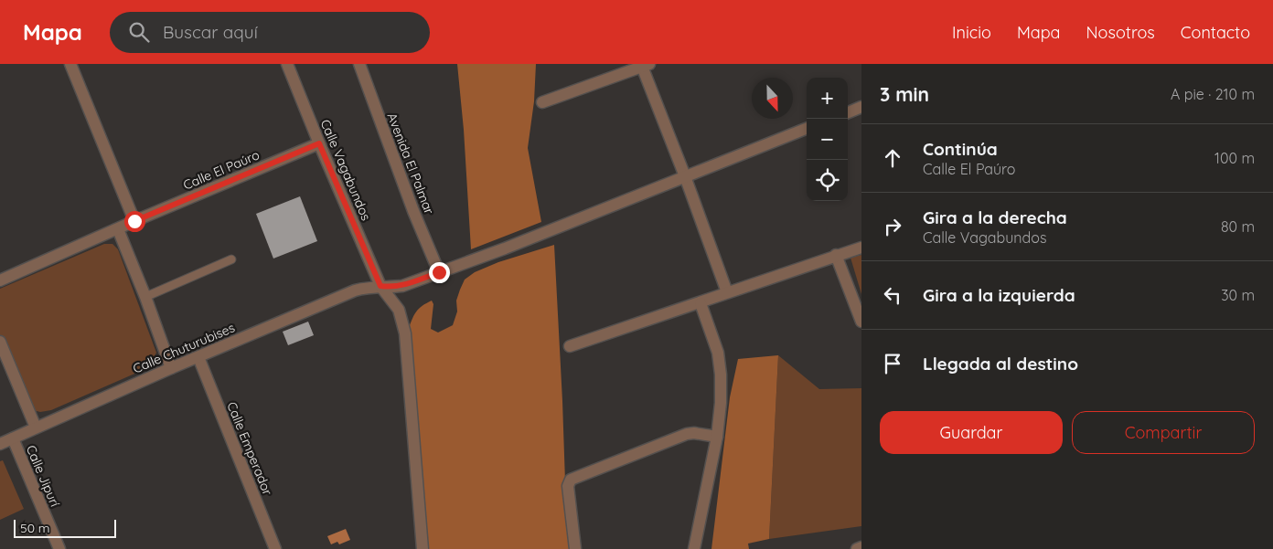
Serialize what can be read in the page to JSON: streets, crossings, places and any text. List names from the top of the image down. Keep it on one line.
{"streets":{"street":["Avenida El Palmar","Calle El Paúro","Calle Vagabundos","Calle Chuturubises","Calle Emperador","Calle Jipurí"]},"crossings":[["Avenida El Palmar","Calle Chuturubises"],["Calle El Paúro","Calle Vagabundos"],["Calle Vagabundos","Calle Chuturubises"],["Calle Chuturubises","Calle Emperador"],["Calle Chuturubises","Calle Jipurí"]],"scale_bar":"50 m","north":"bottom","page":{"header":"Mapa","search":"Buscar aquí","nav":["Inicio","Mapa","Nosotros","Contacto"],"heading":["3 min","A pie · 210 m"],"map_buttons":["+","−"],"list":[["Continúa","Calle El Paúro","100 m"],["Gira a la derecha","Calle Vagabundos","80 m"],["Gira a la izquierda","30 m"],"Llegada al destino"],"buttons":["Guardar","Compartir"],"scale":"50 m"}}
